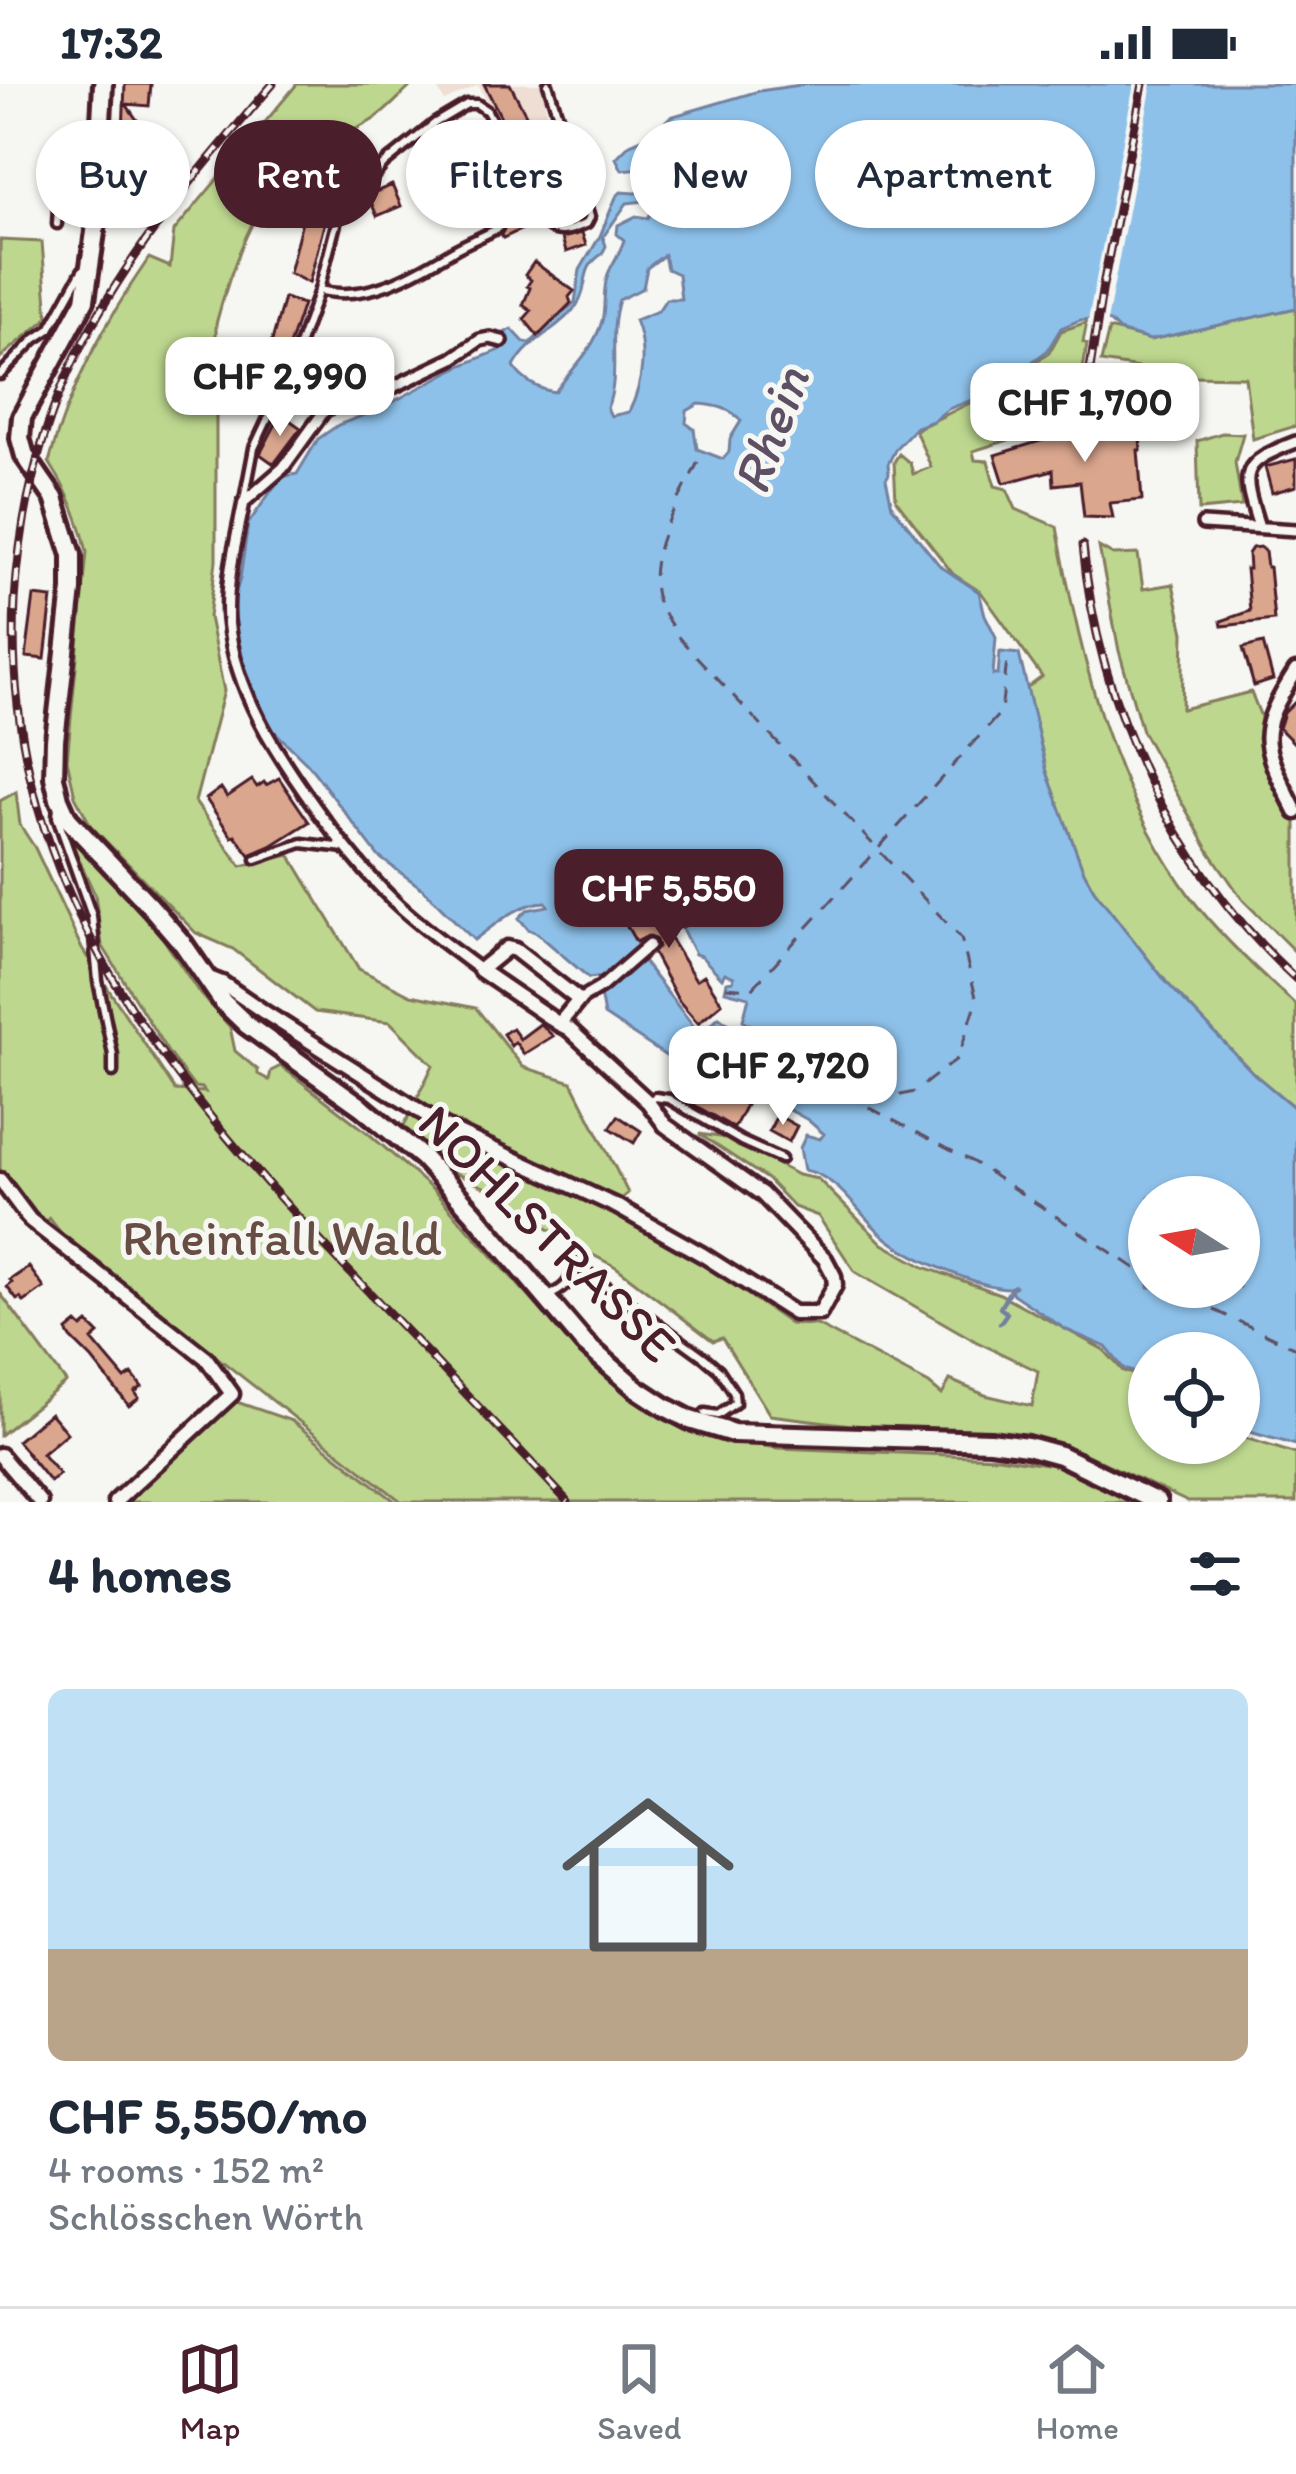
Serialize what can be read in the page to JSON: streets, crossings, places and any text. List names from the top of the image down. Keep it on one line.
{"streets":{"street":["NOHLSTRASSE"]},"water":["Rhein"],"parks":["Rheinfall Wald"],"north":"left","page":{"status":"17:32","chip":["Buy","Rent","Filters","New","Apartment"],"price":["CHF 2,990","CHF 1,700","CHF 5,550","CHF 2,720"],"heading":"4 homes","list":[{"name":"CHF 5,550/mo","note":"4 rooms · 152 m² · Schlösschen Wörth"}],"tabs":["Map","Saved","Home"]}}
